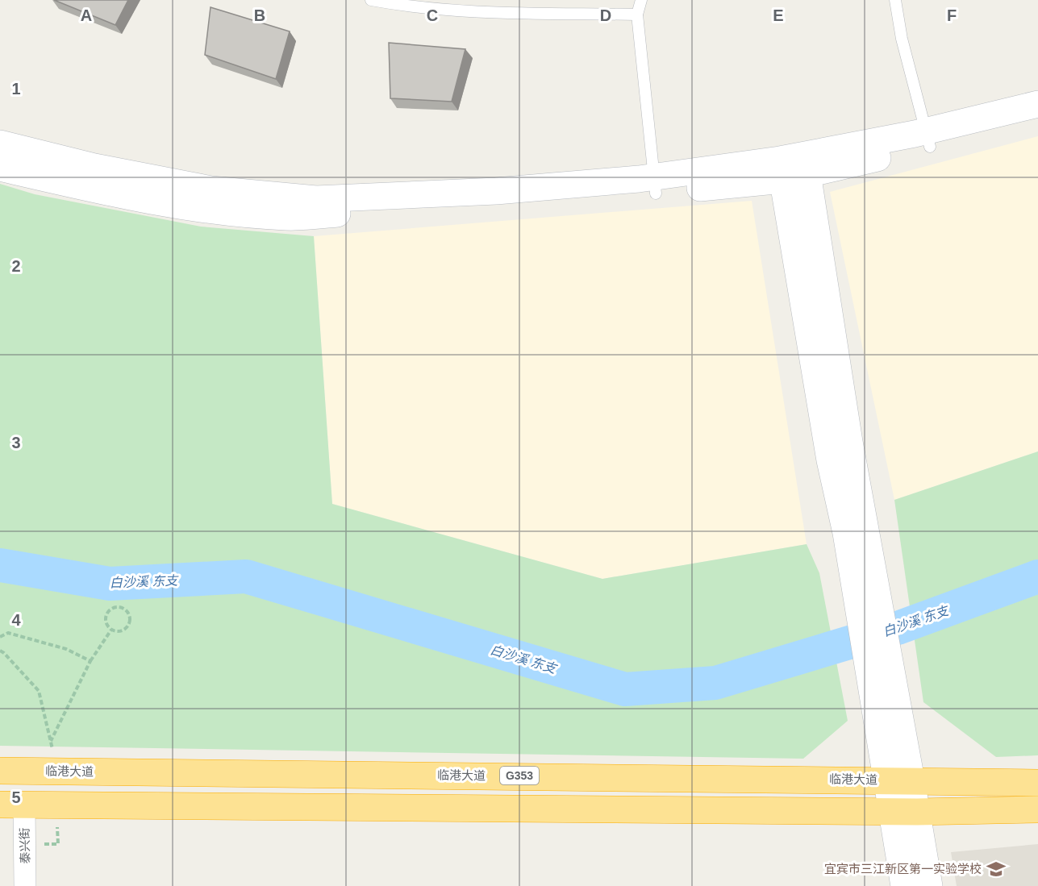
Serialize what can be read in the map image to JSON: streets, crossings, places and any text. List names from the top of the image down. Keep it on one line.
{"streets":{"highway":["临港大道","G353"],"street":["泰兴街"]},"water":["白沙溪 东支"],"places":{"school or university":["宜宾市三江新区第一实验学校"]},"grid":{"columns":["A","B","C","D","E","F"],"rows":["1","2","3","4","5"]}}
